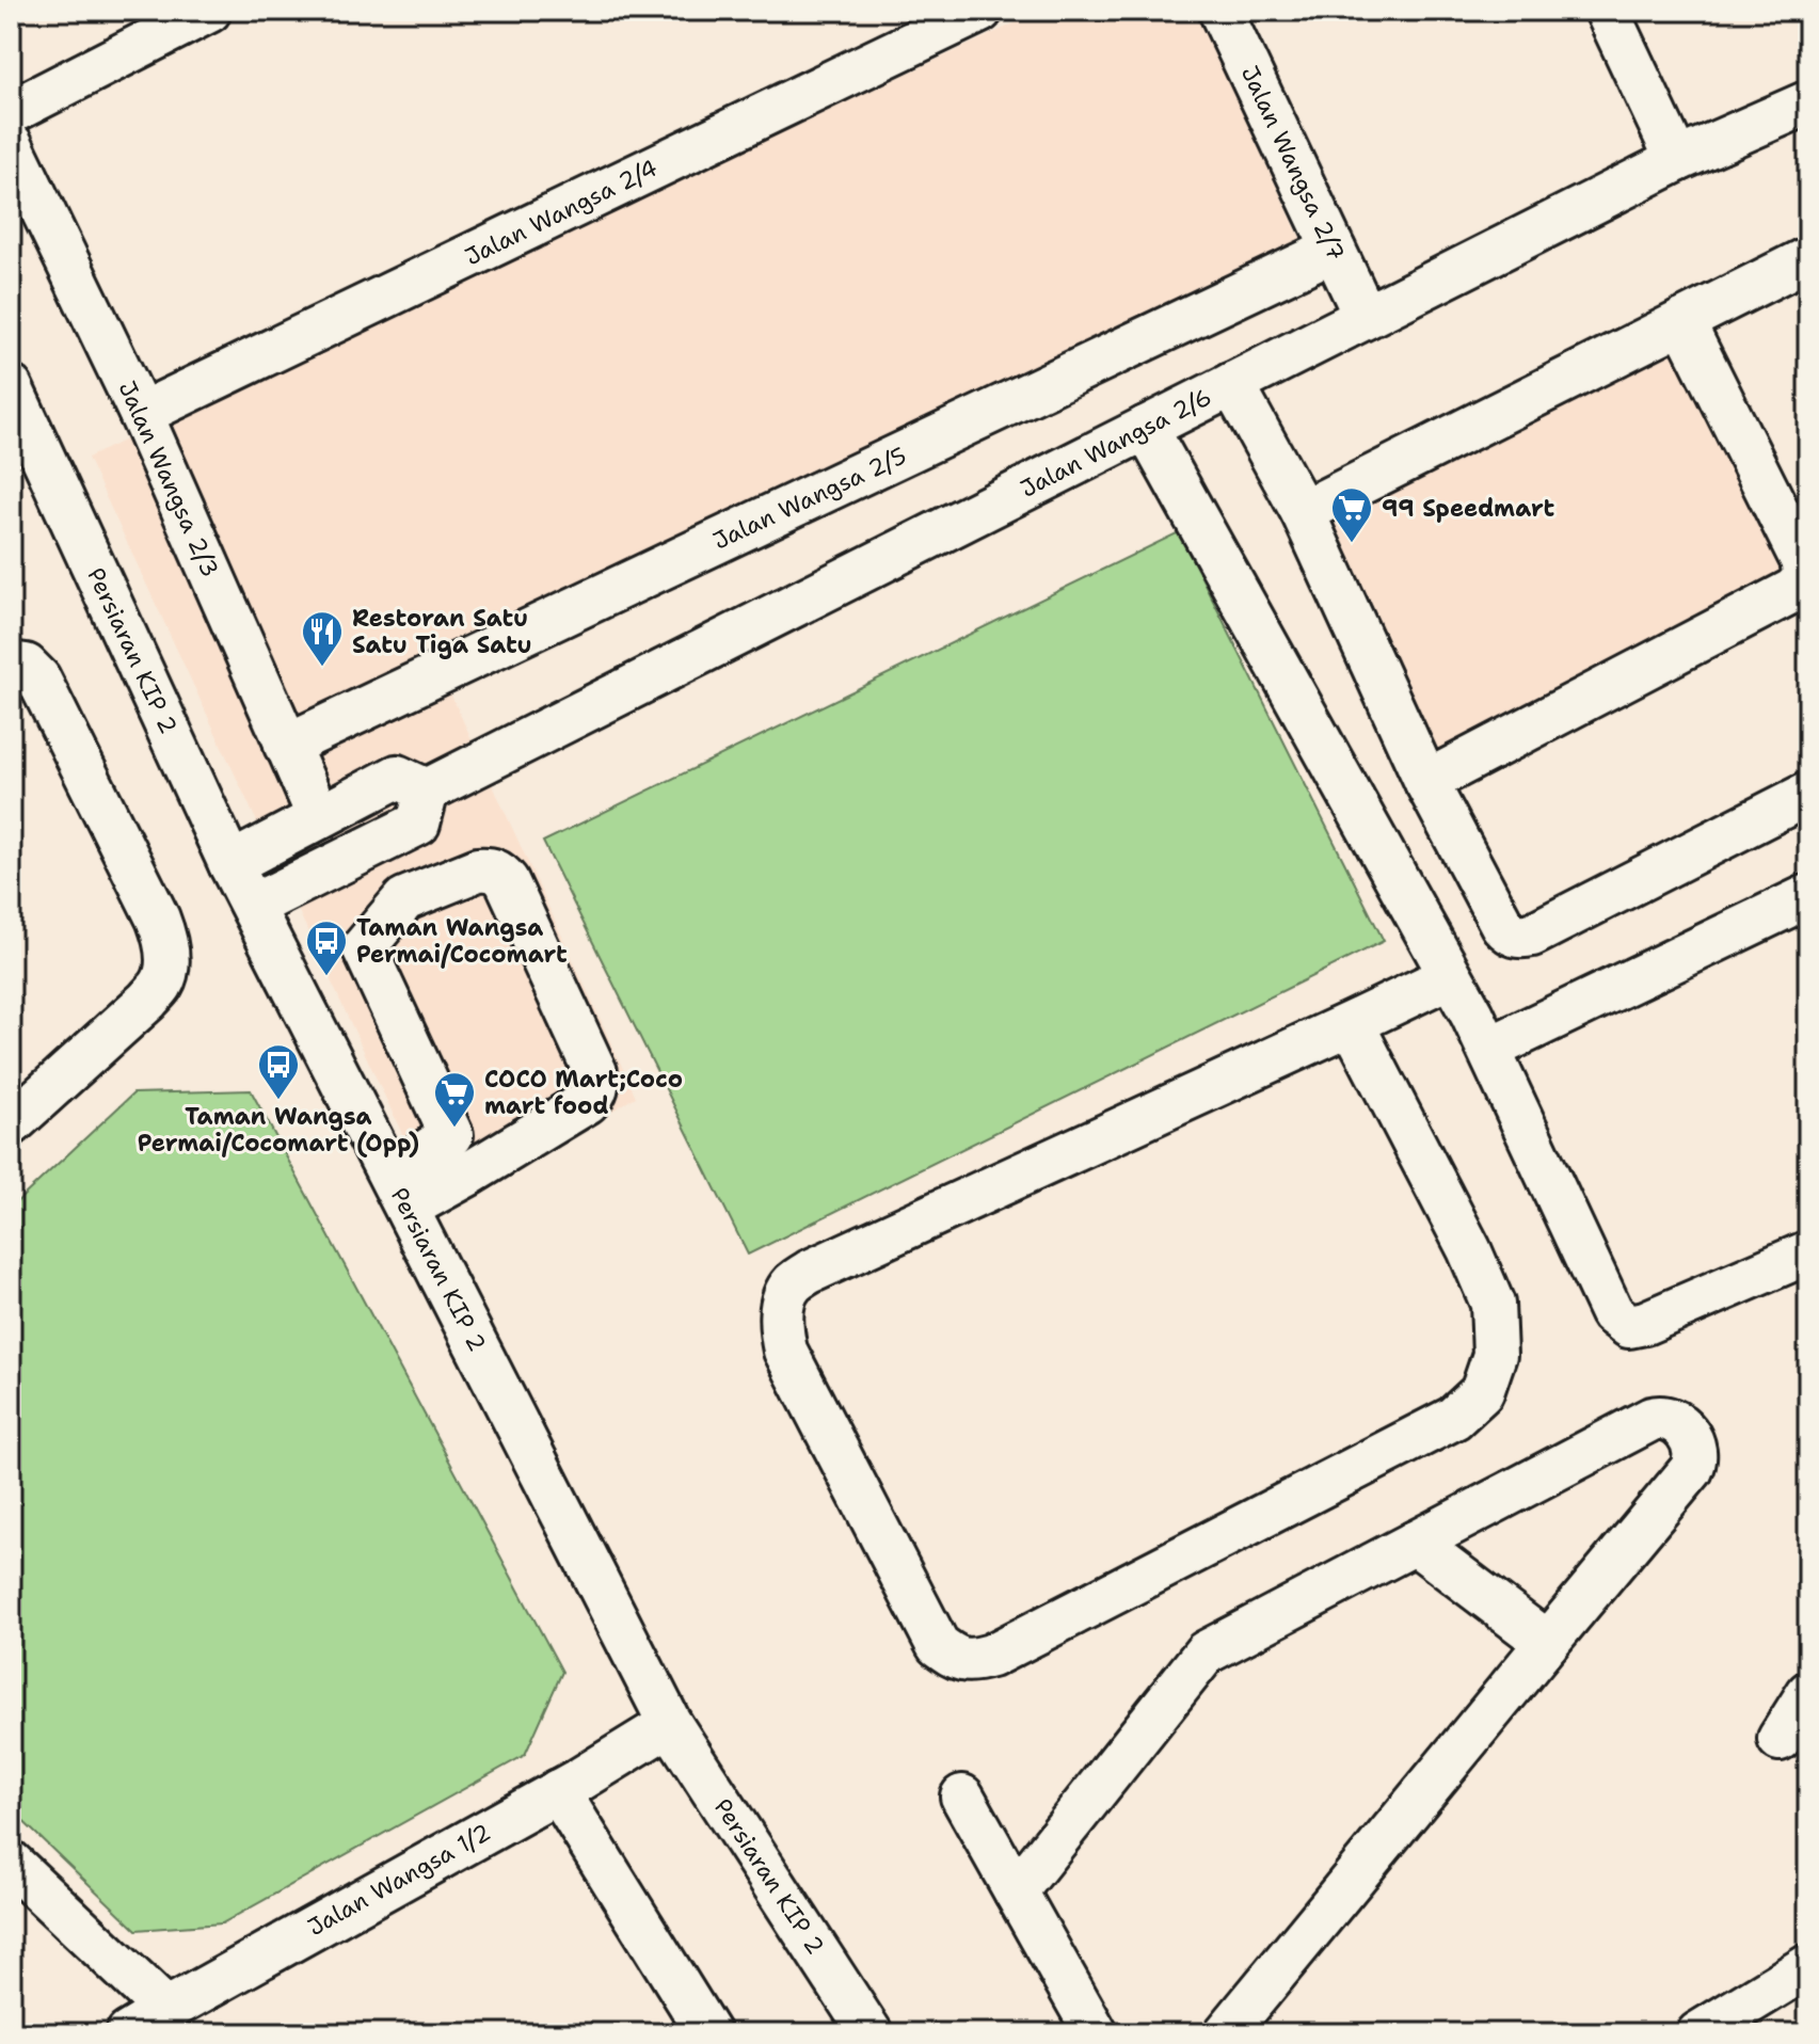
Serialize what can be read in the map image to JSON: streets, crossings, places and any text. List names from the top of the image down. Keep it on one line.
{"streets":{"street":["Jalan Wangsa 2/7","Jalan Wangsa 2/4","Jalan Wangsa 2/6","Jalan Wangsa 2/3","Jalan Wangsa 2/5","Persiaran KIP 2","Jalan Wangsa 1/2"]},"crossings":[["Jalan Wangsa 2/7","Jalan Wangsa 2/6"],["Jalan Wangsa 2/7","Jalan Wangsa 2/5"],["Jalan Wangsa 2/4","Jalan Wangsa 2/3"],["Jalan Wangsa 2/3","Jalan Wangsa 2/5"],["Persiaran KIP 2","Jalan Wangsa 1/2"]],"places":{"supermarket":["99 Speedmart","COCO Mart;Coco mart food"],"restaurant":["Restoran Satu Satu Tiga Satu"],"bus stop":["Taman Wangsa Permai/Cocomart","Taman Wangsa Permai/Cocomart (Opp)"]}}
